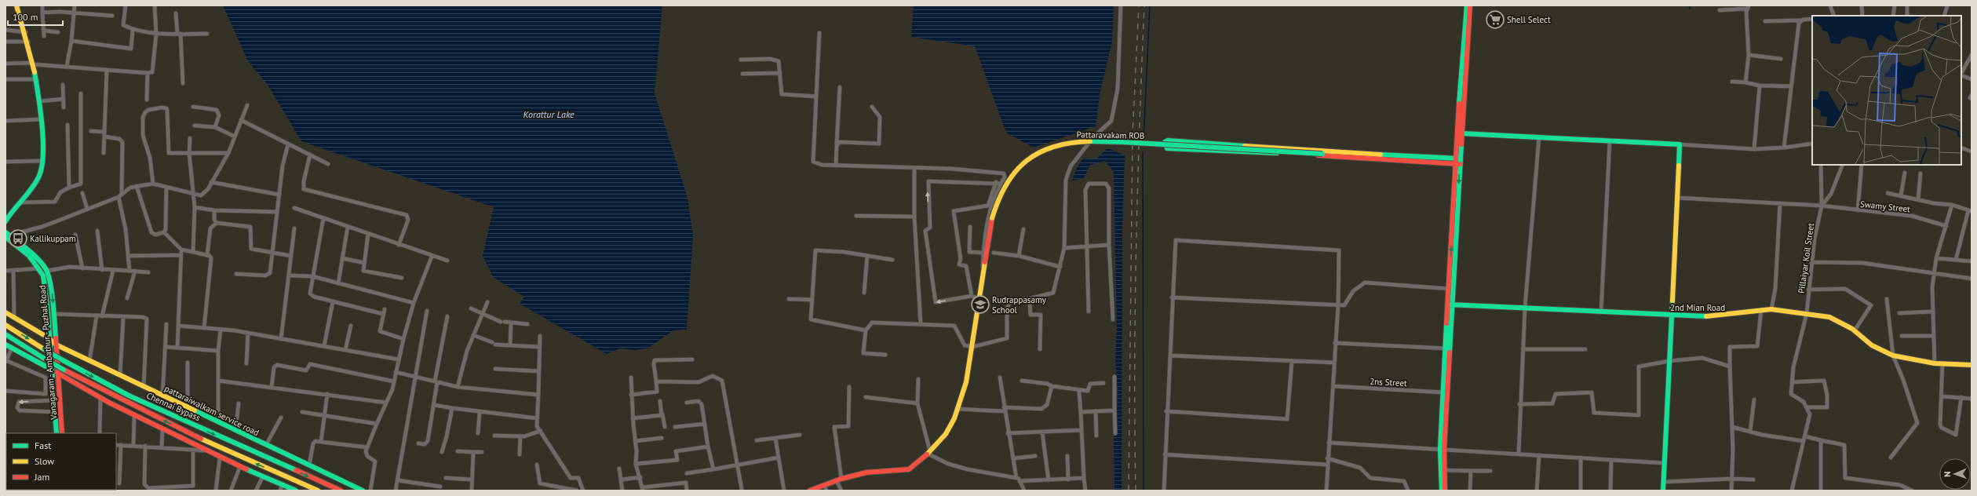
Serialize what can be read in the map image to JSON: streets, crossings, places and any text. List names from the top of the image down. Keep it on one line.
{"streets":{"main road":["Pattaravakam ROB","2nd Mian Road","Vanagaram - Ambathur - Puzhal Road","Chennai Bypass","pattaraiwalkam service road"],"street":["Swamy Street","Pillaiyar Koil Street","2ns Street"]},"crossings":[["Swamy Street","Pillaiyar Koil Street"],["Pillaiyar Koil Street","2nd Mian Road"],["Vanagaram - Ambathur - Puzhal Road","pattaraiwalkam service road"]],"water":["Korattur Lake"],"places":{"supermarket":["Shell Select"],"bus stop":["Kallikuppam"],"school or university":["Rudrappasamy School"]},"legend":["Fast","Slow","Jam"],"scale_bar":"100 m","north":"left"}
